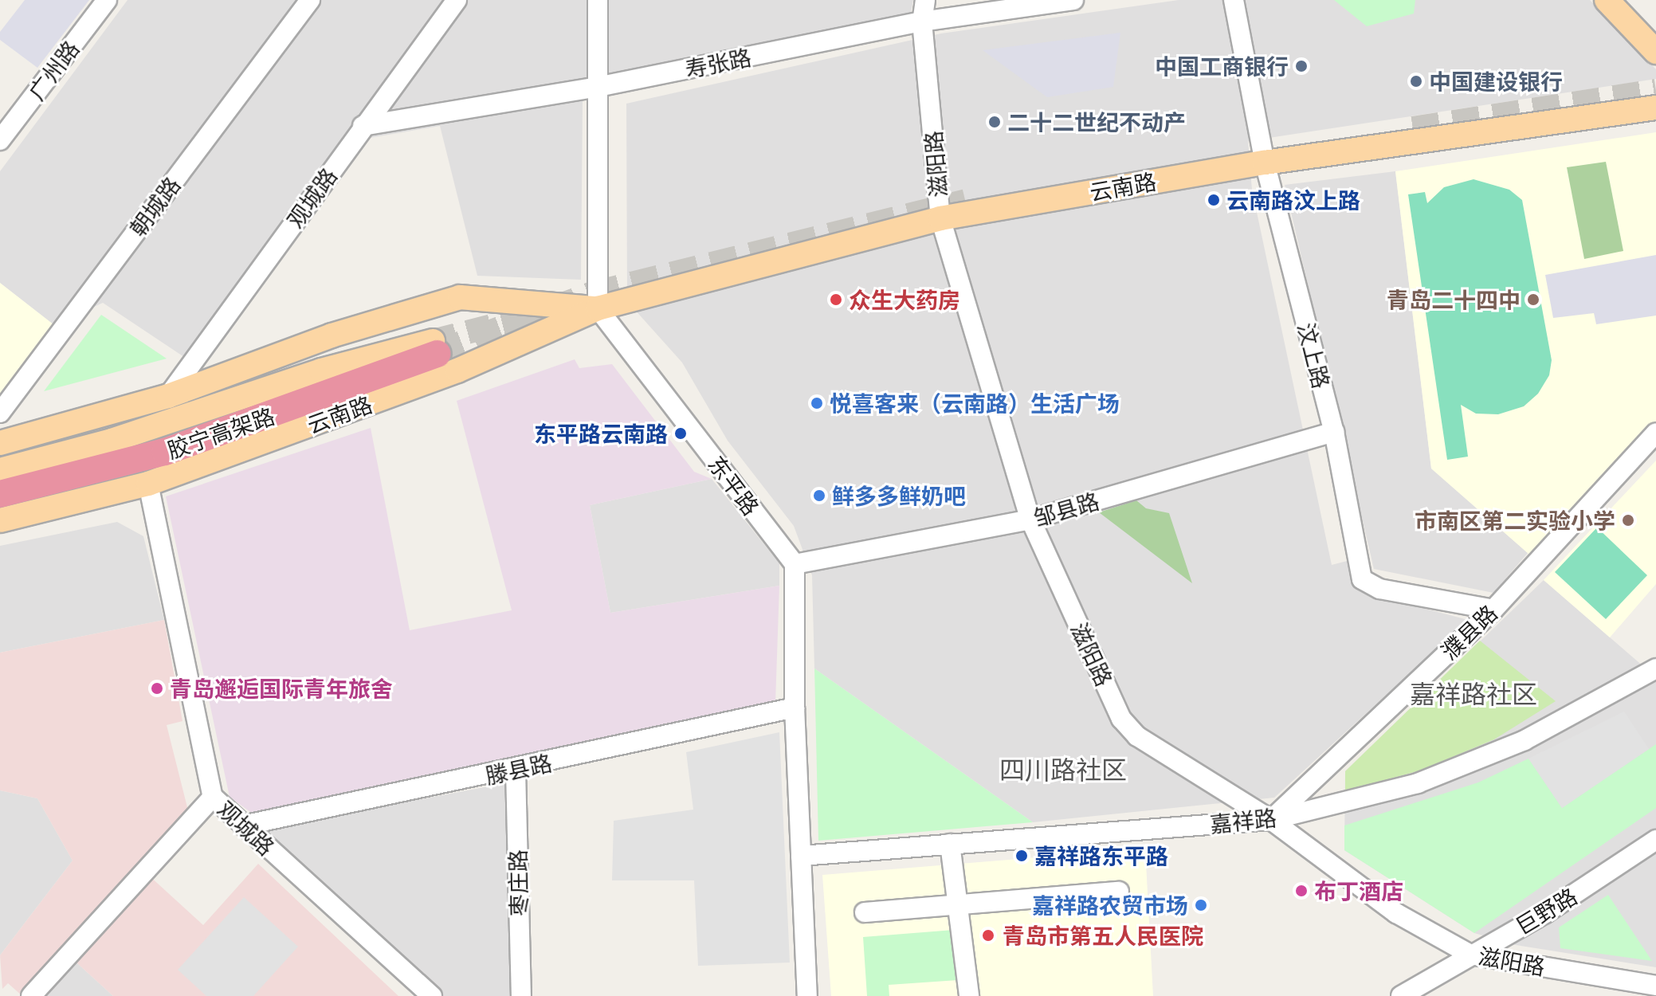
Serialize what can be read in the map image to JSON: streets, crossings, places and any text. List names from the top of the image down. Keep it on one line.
{"streets":{"highway":["胶宁高架路"],"main road":["云南路"],"street":["寿张路","广州路","滋阳路","观城路","朝城路","汶上路","东平路","邹县路","濮县路","滕县路","嘉祥路","枣庄路","巨野路"]},"crossings":[["寿张路","滋阳路"],["寿张路","观城路"],["滋阳路","云南路"],["滋阳路","邹县路"],["滋阳路","濮县路"],["滋阳路","嘉祥路"],["滋阳路","巨野路"],["云南路","观城路"],["云南路","汶上路"],["云南路","东平路"],["观城路","滕县路"],["汶上路","邹县路"],["汶上路","濮县路"],["东平路","邹县路"],["濮县路","嘉祥路"],["滕县路","枣庄路"]],"districts":["嘉祥路社区","四川路社区"],"places":["中国工商银行","中国建设银行","二十二世纪不动产","云南路汶上路","众生大药房","青岛二十四中","悦喜客来（云南路）生活广场","东平路云南路","鲜多多鲜奶吧","市南区第二实验小学","青岛邂逅国际青年旅舍","嘉祥路东平路","布丁酒店","嘉祥路农贸市场","青岛市第五人民医院"]}
